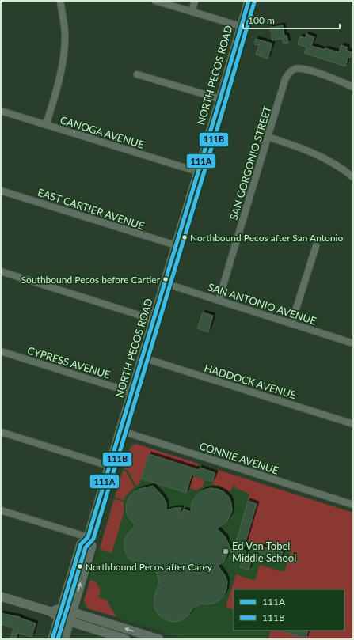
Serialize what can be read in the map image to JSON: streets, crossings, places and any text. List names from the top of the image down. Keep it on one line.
{"streets":{"main road":["NORTH PECOS ROAD"],"street":["CANOGA AVENUE","SAN GORGONIO STREET","EAST CARTIER AVENUE","SAN ANTONIO AVENUE","CYPRESS AVENUE","HADDOCK AVENUE","CONNIE AVENUE"]},"crossings":[["NORTH PECOS ROAD","CANOGA AVENUE"],["NORTH PECOS ROAD","EAST CARTIER AVENUE"],["NORTH PECOS ROAD","SAN ANTONIO AVENUE"],["NORTH PECOS ROAD","CYPRESS AVENUE"],["NORTH PECOS ROAD","HADDOCK AVENUE"],["NORTH PECOS ROAD","CONNIE AVENUE"],["SAN GORGONIO STREET","SAN ANTONIO AVENUE"]],"places":["Northbound Pecos after San Antonio","Southbound Pecos before Cartier","Ed Von Tobel Middle School","Northbound Pecos after Carey"],"lines":["transit line 111A","transit line 111B"],"legend":["111A","111B"],"scale_bar":"100 m"}
